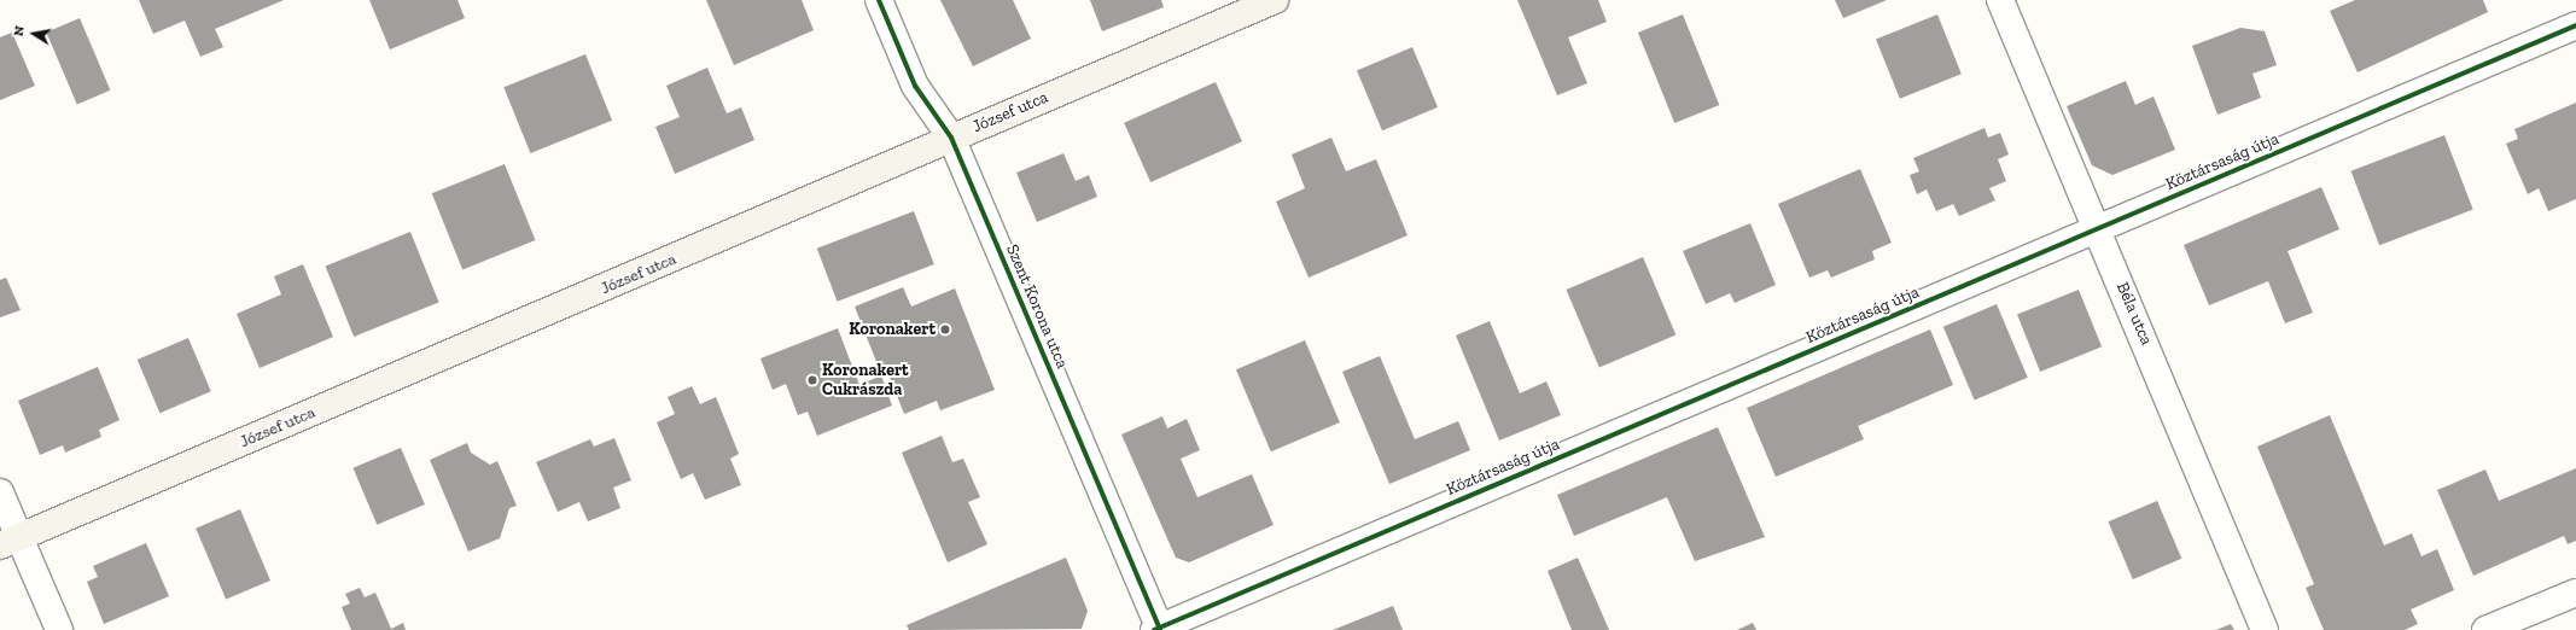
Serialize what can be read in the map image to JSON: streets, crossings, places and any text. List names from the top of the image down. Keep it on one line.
{"streets":{"street":["József utca","Köztársaság útja","Szent Korona utca","Béla utca"]},"crossings":[["József utca","Szent Korona utca"],["Köztársaság útja","Szent Korona utca"],["Köztársaság útja","Béla utca"]],"places":["Koronakert","Koronakert Cukrászda"],"north":"left"}
